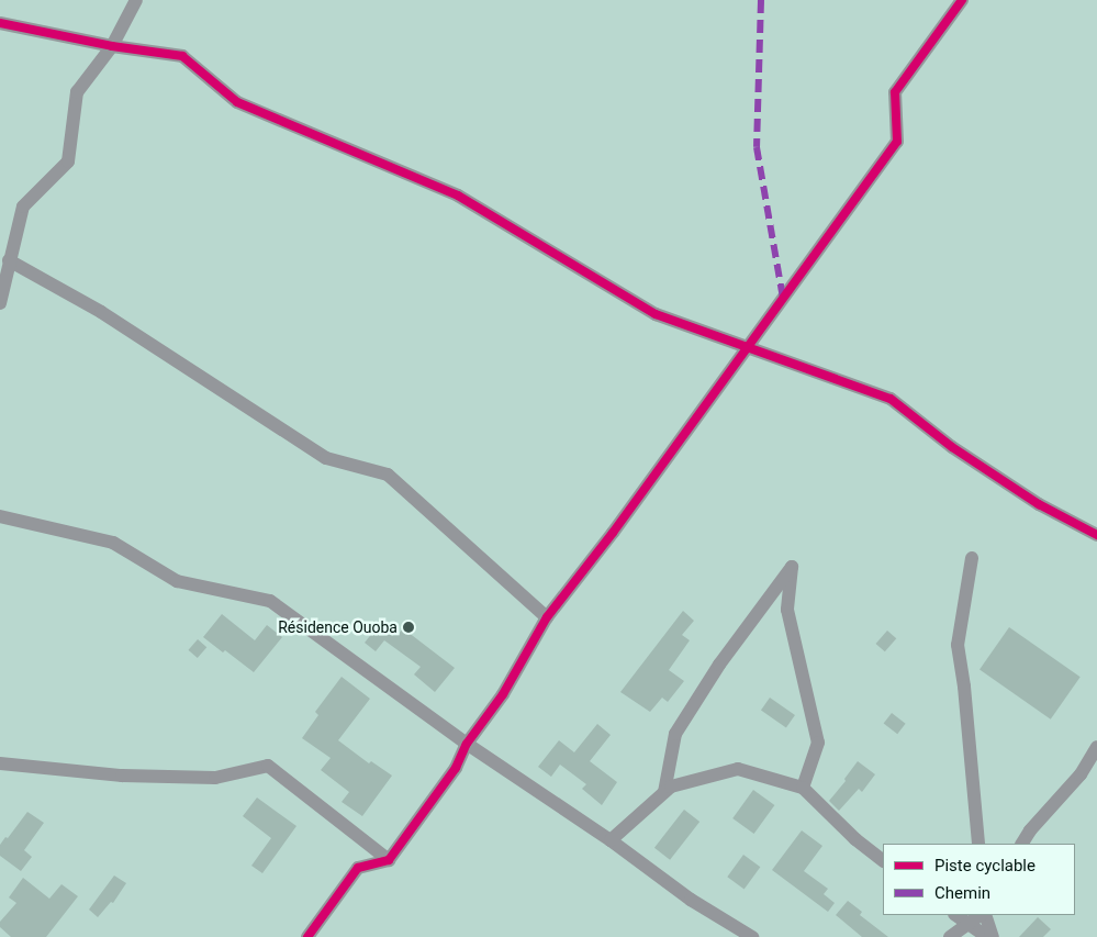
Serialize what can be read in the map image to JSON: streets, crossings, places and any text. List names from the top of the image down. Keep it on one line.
{"places":["Résidence Ouoba"],"legend":["Piste cyclable","Chemin"]}
